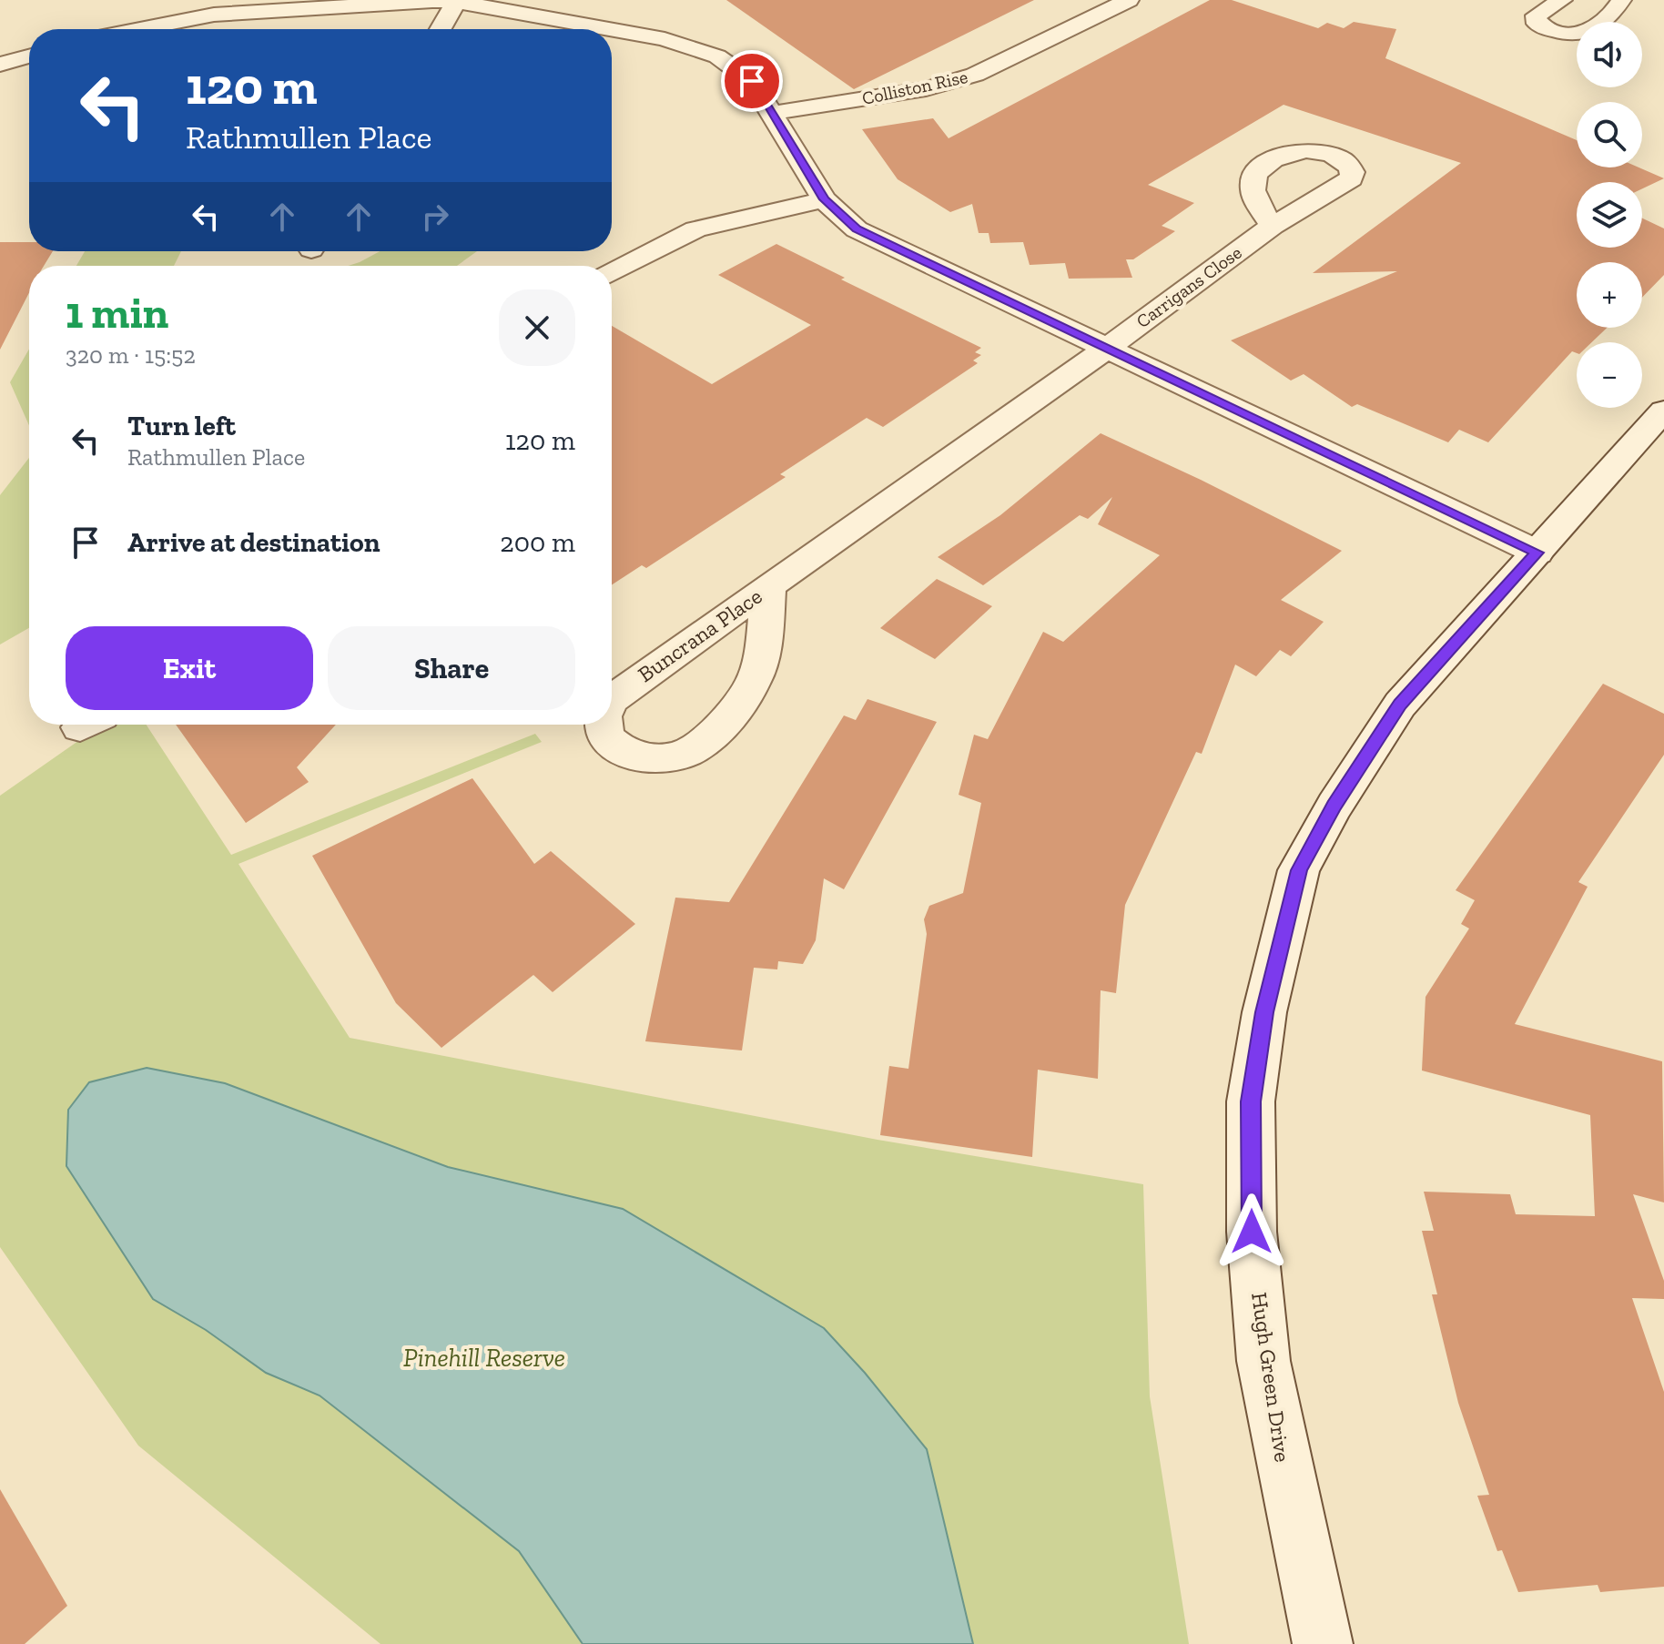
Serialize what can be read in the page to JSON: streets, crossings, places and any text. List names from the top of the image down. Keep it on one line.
{"streets":{"street":["Colliston Rise","Carrigans Close","Buncrana Place","Hugh Green Drive"]},"crossings":[["Carrigans Close","Buncrana Place"]],"parks":["Pinehill Reserve"],"page":{"map_buttons":["+","−"],"turn":["120 m","Rathmullen Place"],"heading":["1 min","320 m · 15:52"],"list":[{"name":"Turn left","note":"Rathmullen Place","value":"120 m"},{"name":"Arrive at destination","value":"200 m"}],"buttons":["Exit","Share"]}}
